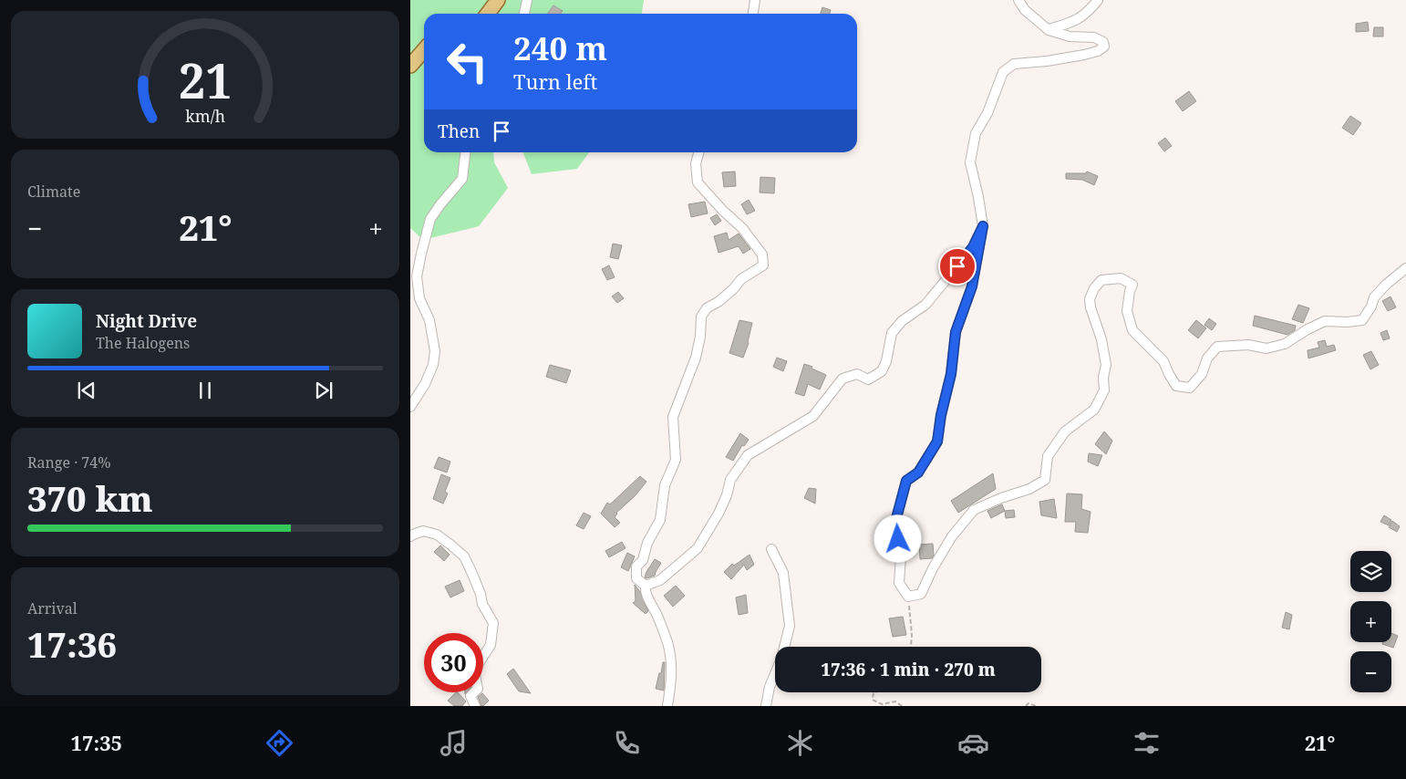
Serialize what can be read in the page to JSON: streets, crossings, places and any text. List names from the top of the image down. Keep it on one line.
{"page":{"turn":["240 m","Turn left"],"then":"Then","tile":["Climate",["Range · 74%","370 km"],["Arrival","17:36"]],"heat":["−","21°","+"],"song":["Night Drive","The Halogens"],"map_buttons":["+","−"],"limit":"30","trip":"17:36 · 1 min · 270 m","tabs":["17:35","21°"],"gauge":["21","km/h"]}}
